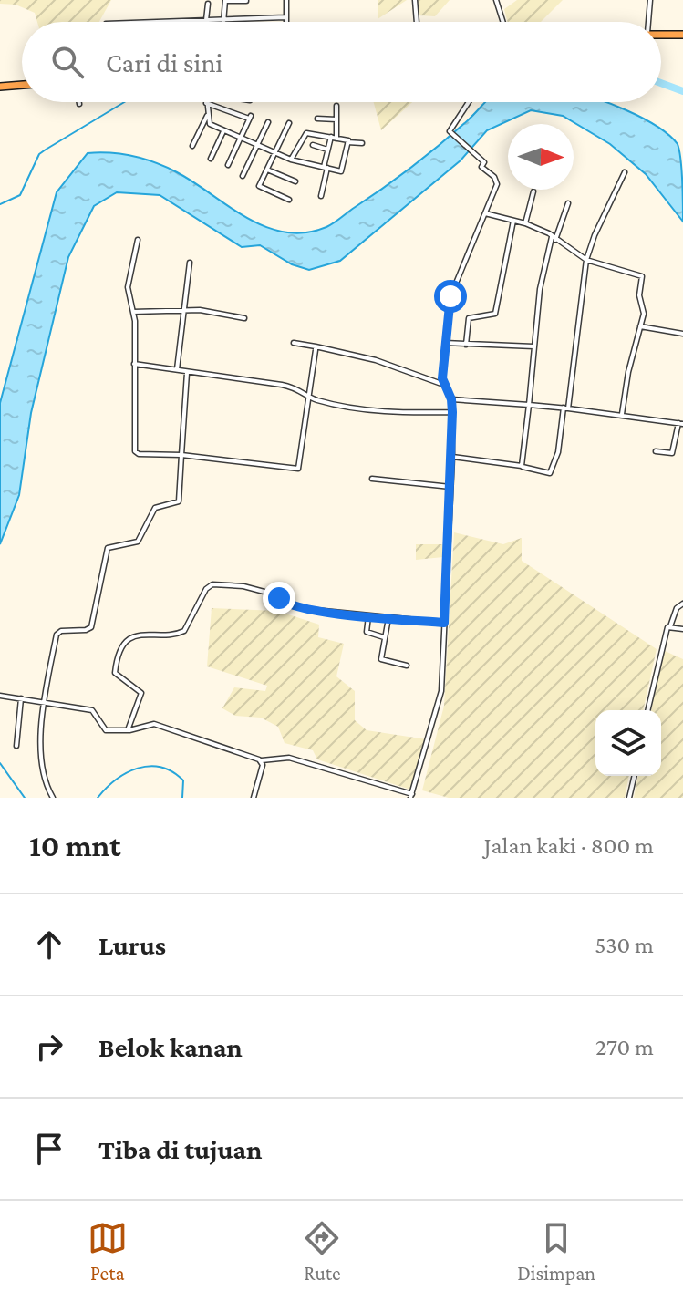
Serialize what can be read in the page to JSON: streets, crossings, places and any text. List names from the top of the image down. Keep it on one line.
{"north":"right","page":{"search":"Cari di sini","heading":["10 mnt","Jalan kaki · 800 m"],"list":[["Lurus","530 m"],["Belok kanan","270 m"],"Tiba di tujuan"],"nav":["Peta","Rute","Disimpan"]}}
